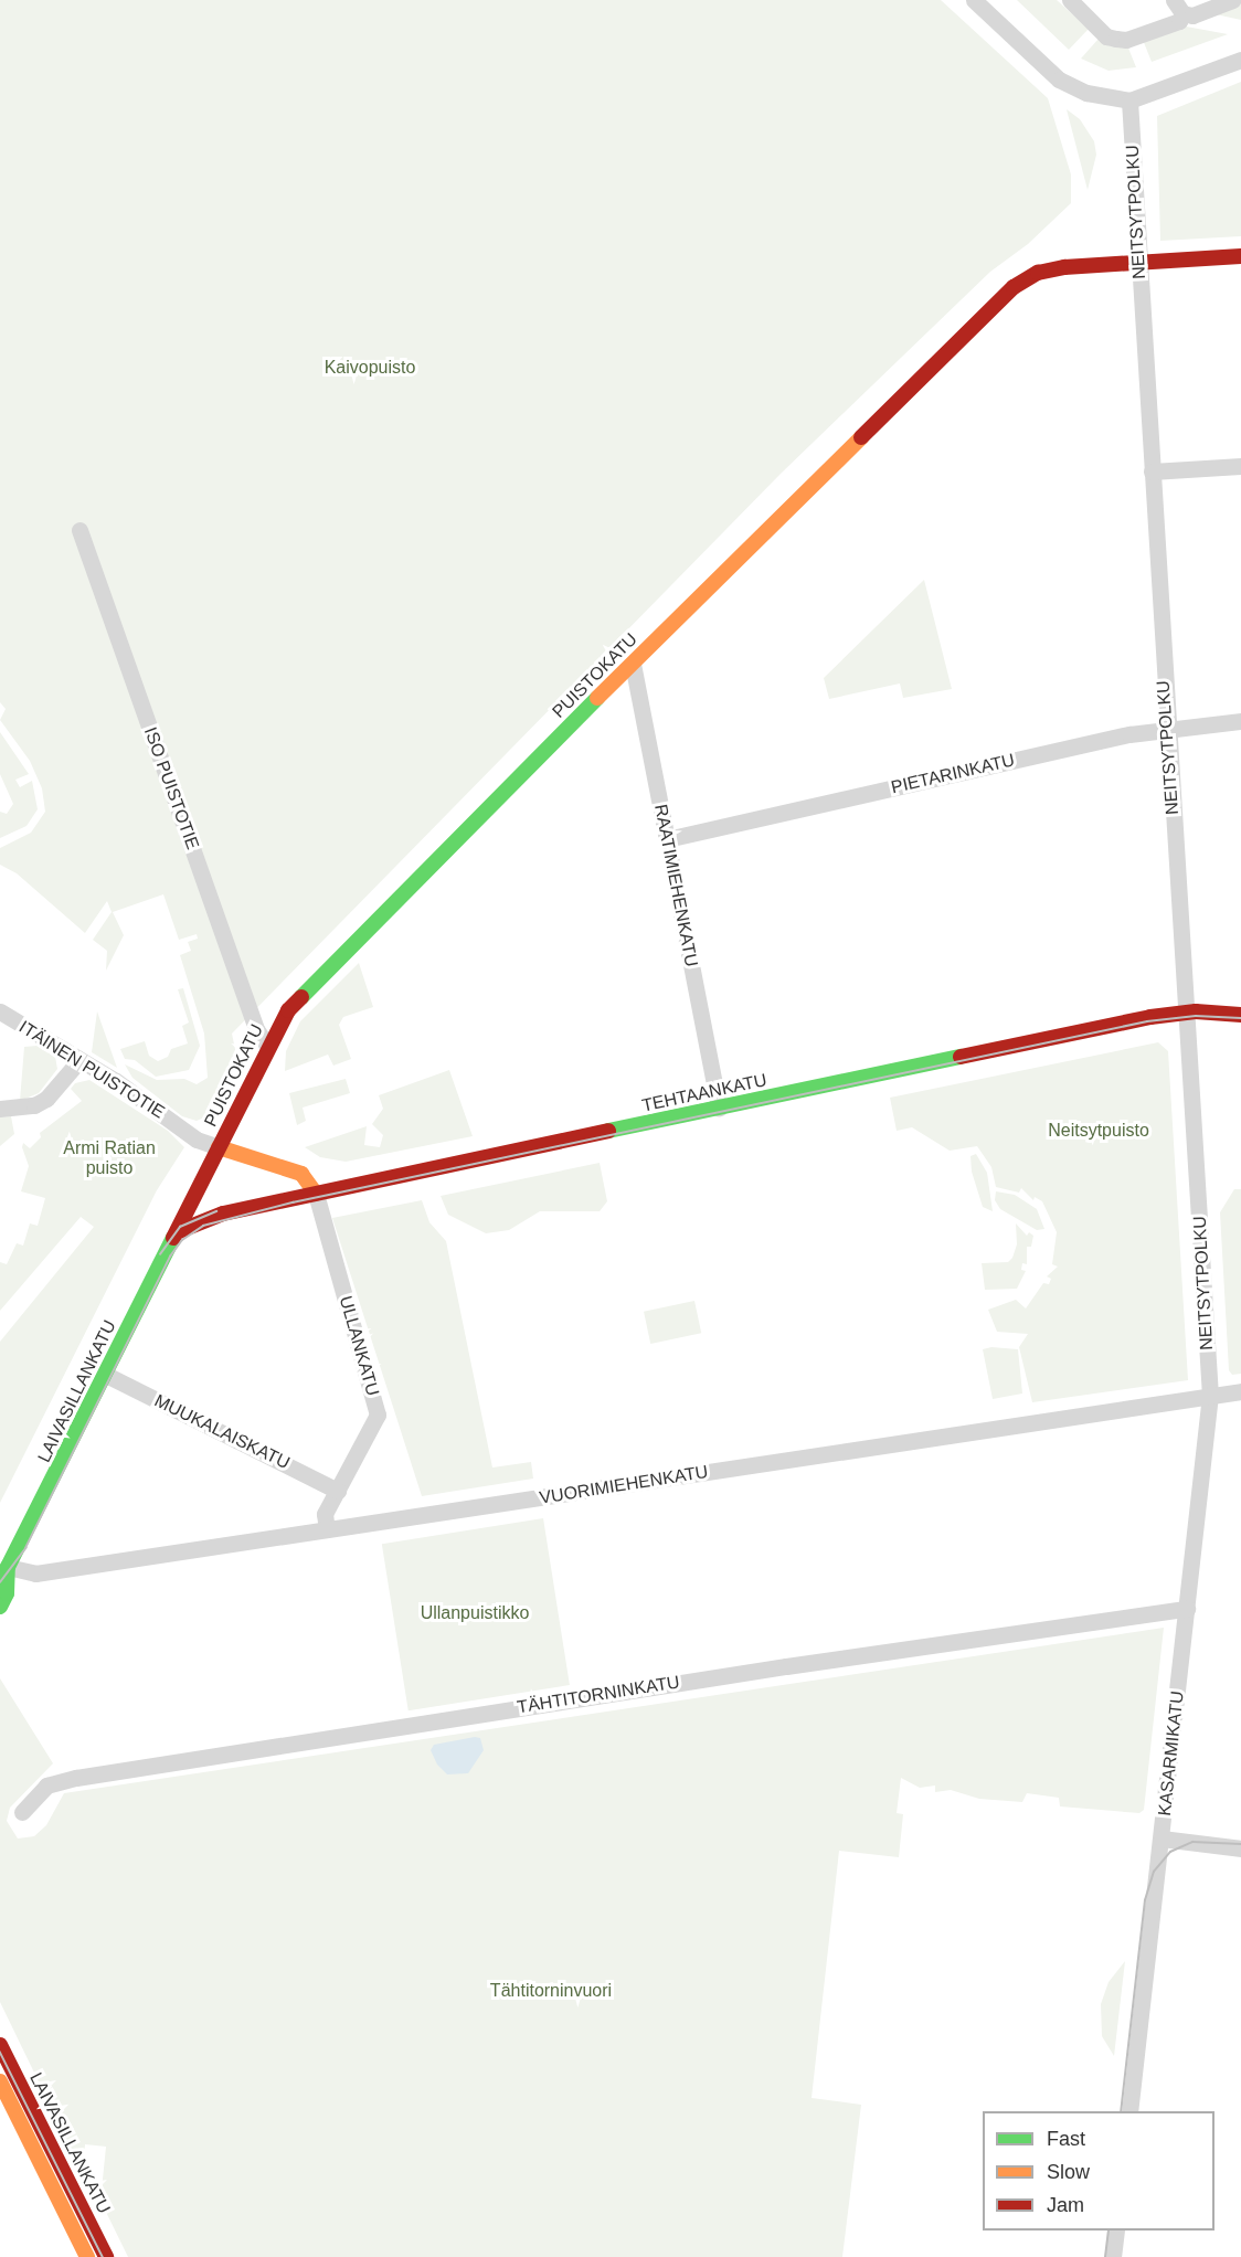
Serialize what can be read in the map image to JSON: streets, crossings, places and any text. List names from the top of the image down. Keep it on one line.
{"streets":{"street":["NEITSYTPOLKU","PUISTOKATU","PIETARINKATU","ISO PUISTOTIE","RAATIMIEHENKATU","ITÄINEN PUISTOTIE","TEHTAANKATU","ULLANKATU","LAIVASILLANKATU","MUUKALAISKATU","VUORIMIEHENKATU","TÄHTITORNINKATU","KASARMIKATU"]},"crossings":[["NEITSYTPOLKU","PUISTOKATU"],["NEITSYTPOLKU","PIETARINKATU"],["NEITSYTPOLKU","TEHTAANKATU"],["NEITSYTPOLKU","VUORIMIEHENKATU"],["NEITSYTPOLKU","KASARMIKATU"],["PUISTOKATU","ISO PUISTOTIE"],["PUISTOKATU","RAATIMIEHENKATU"],["PUISTOKATU","ITÄINEN PUISTOTIE"],["PUISTOKATU","TEHTAANKATU"],["PUISTOKATU","LAIVASILLANKATU"],["PIETARINKATU","RAATIMIEHENKATU"],["RAATIMIEHENKATU","TEHTAANKATU"],["TEHTAANKATU","ULLANKATU"],["TEHTAANKATU","LAIVASILLANKATU"],["ULLANKATU","MUUKALAISKATU"],["ULLANKATU","VUORIMIEHENKATU"],["LAIVASILLANKATU","MUUKALAISKATU"],["LAIVASILLANKATU","VUORIMIEHENKATU"],["VUORIMIEHENKATU","KASARMIKATU"],["TÄHTITORNINKATU","KASARMIKATU"]],"parks":["Kaivopuisto","Neitsytpuisto","Armi Ratian puisto","Ullanpuistikko","Tähtitorninvuori"],"legend":["Fast","Slow","Jam"]}
